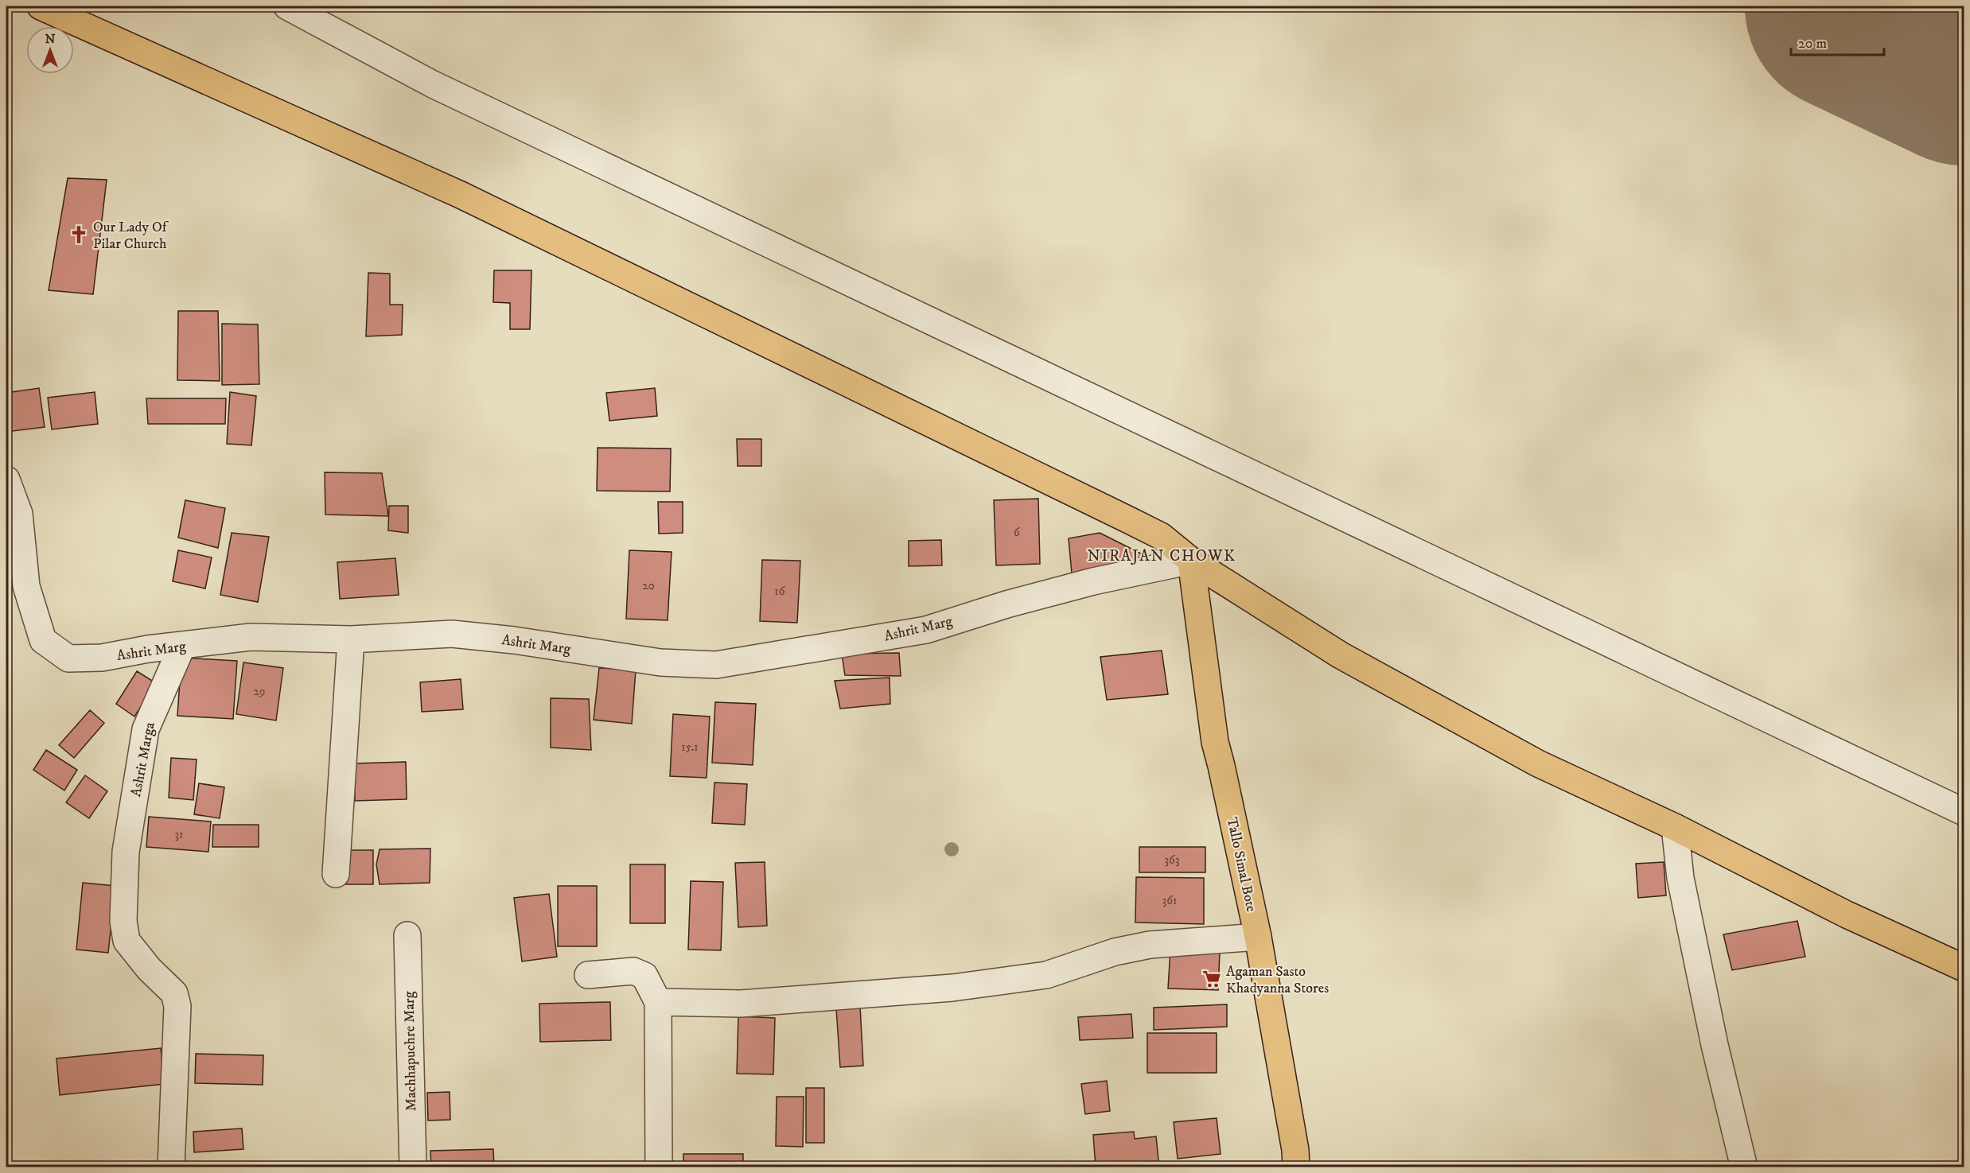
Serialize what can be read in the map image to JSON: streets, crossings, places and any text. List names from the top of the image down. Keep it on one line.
{"streets":{"main road":["Tallo Simal Bote"],"street":["Ashrit Marg","Ashrit Marga","Machhapuchre Marg"]},"crossings":[["Ashrit Marg","Ashrit Marga"],["Ashrit Marg","Tallo Simal Bote"]],"districts":["NIRAJAN CHOWK"],"places":{"church":["Our Lady Of Pilar Church"],"supermarket":["Agaman Sasto Khadyanna Stores"]},"house_numbers":["6","20","16","29","15.1","31","363","361"],"scale_bar":"20 m","north":"top"}
